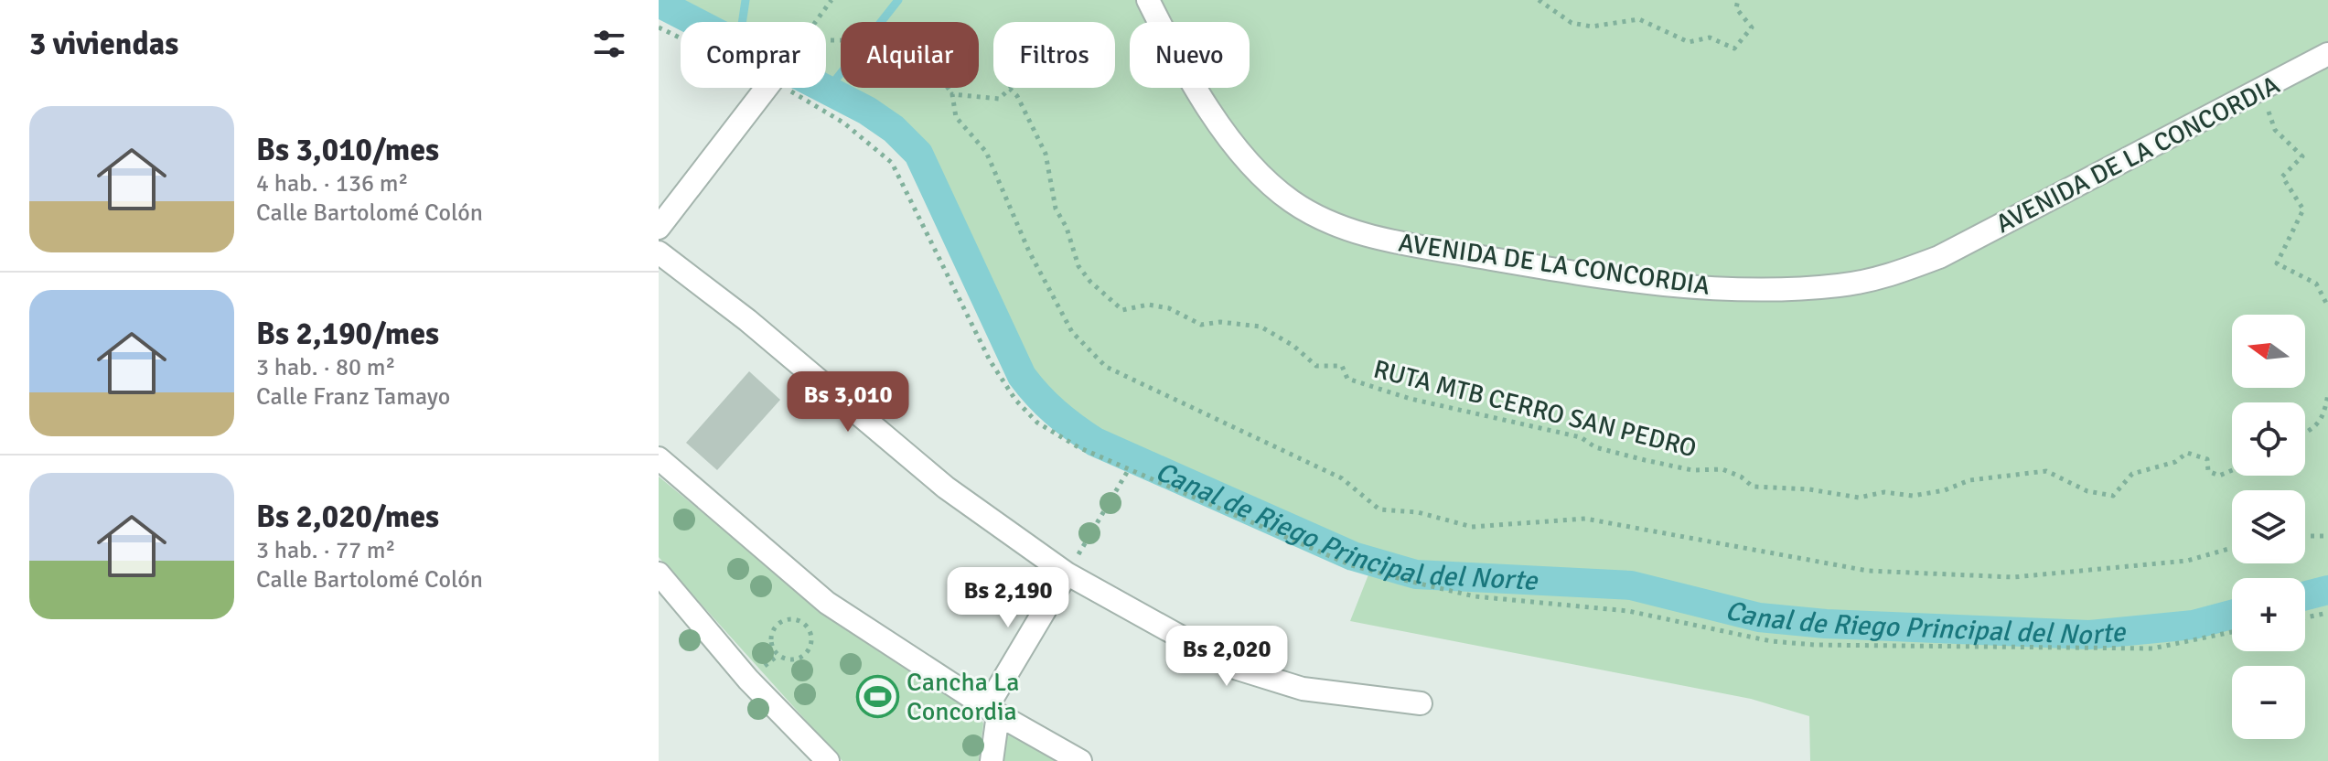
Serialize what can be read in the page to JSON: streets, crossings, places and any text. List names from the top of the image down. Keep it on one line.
{"streets":{"street":["AVENIDA DE LA CONCORDIA"],"path":["RUTA MTB CERRO SAN PEDRO"]},"water":["Canal de Riego Principal del Norte"],"places":{"sports":["Cancha La Concordia"]},"north":"left","page":{"heading":"3 viviendas","chip":["Comprar","Alquilar","Filtros","Nuevo"],"list":[{"name":"Bs 3,010/mes","note":"4 hab. · 136 m² · Calle Bartolomé Colón"},{"name":"Bs 2,190/mes","note":"3 hab. · 80 m² · Calle Franz Tamayo"},{"name":"Bs 2,020/mes","note":"3 hab. · 77 m² · Calle Bartolomé Colón"}],"map_buttons":["+","−"],"price":["Bs 3,010","Bs 2,190","Bs 2,020"]}}
